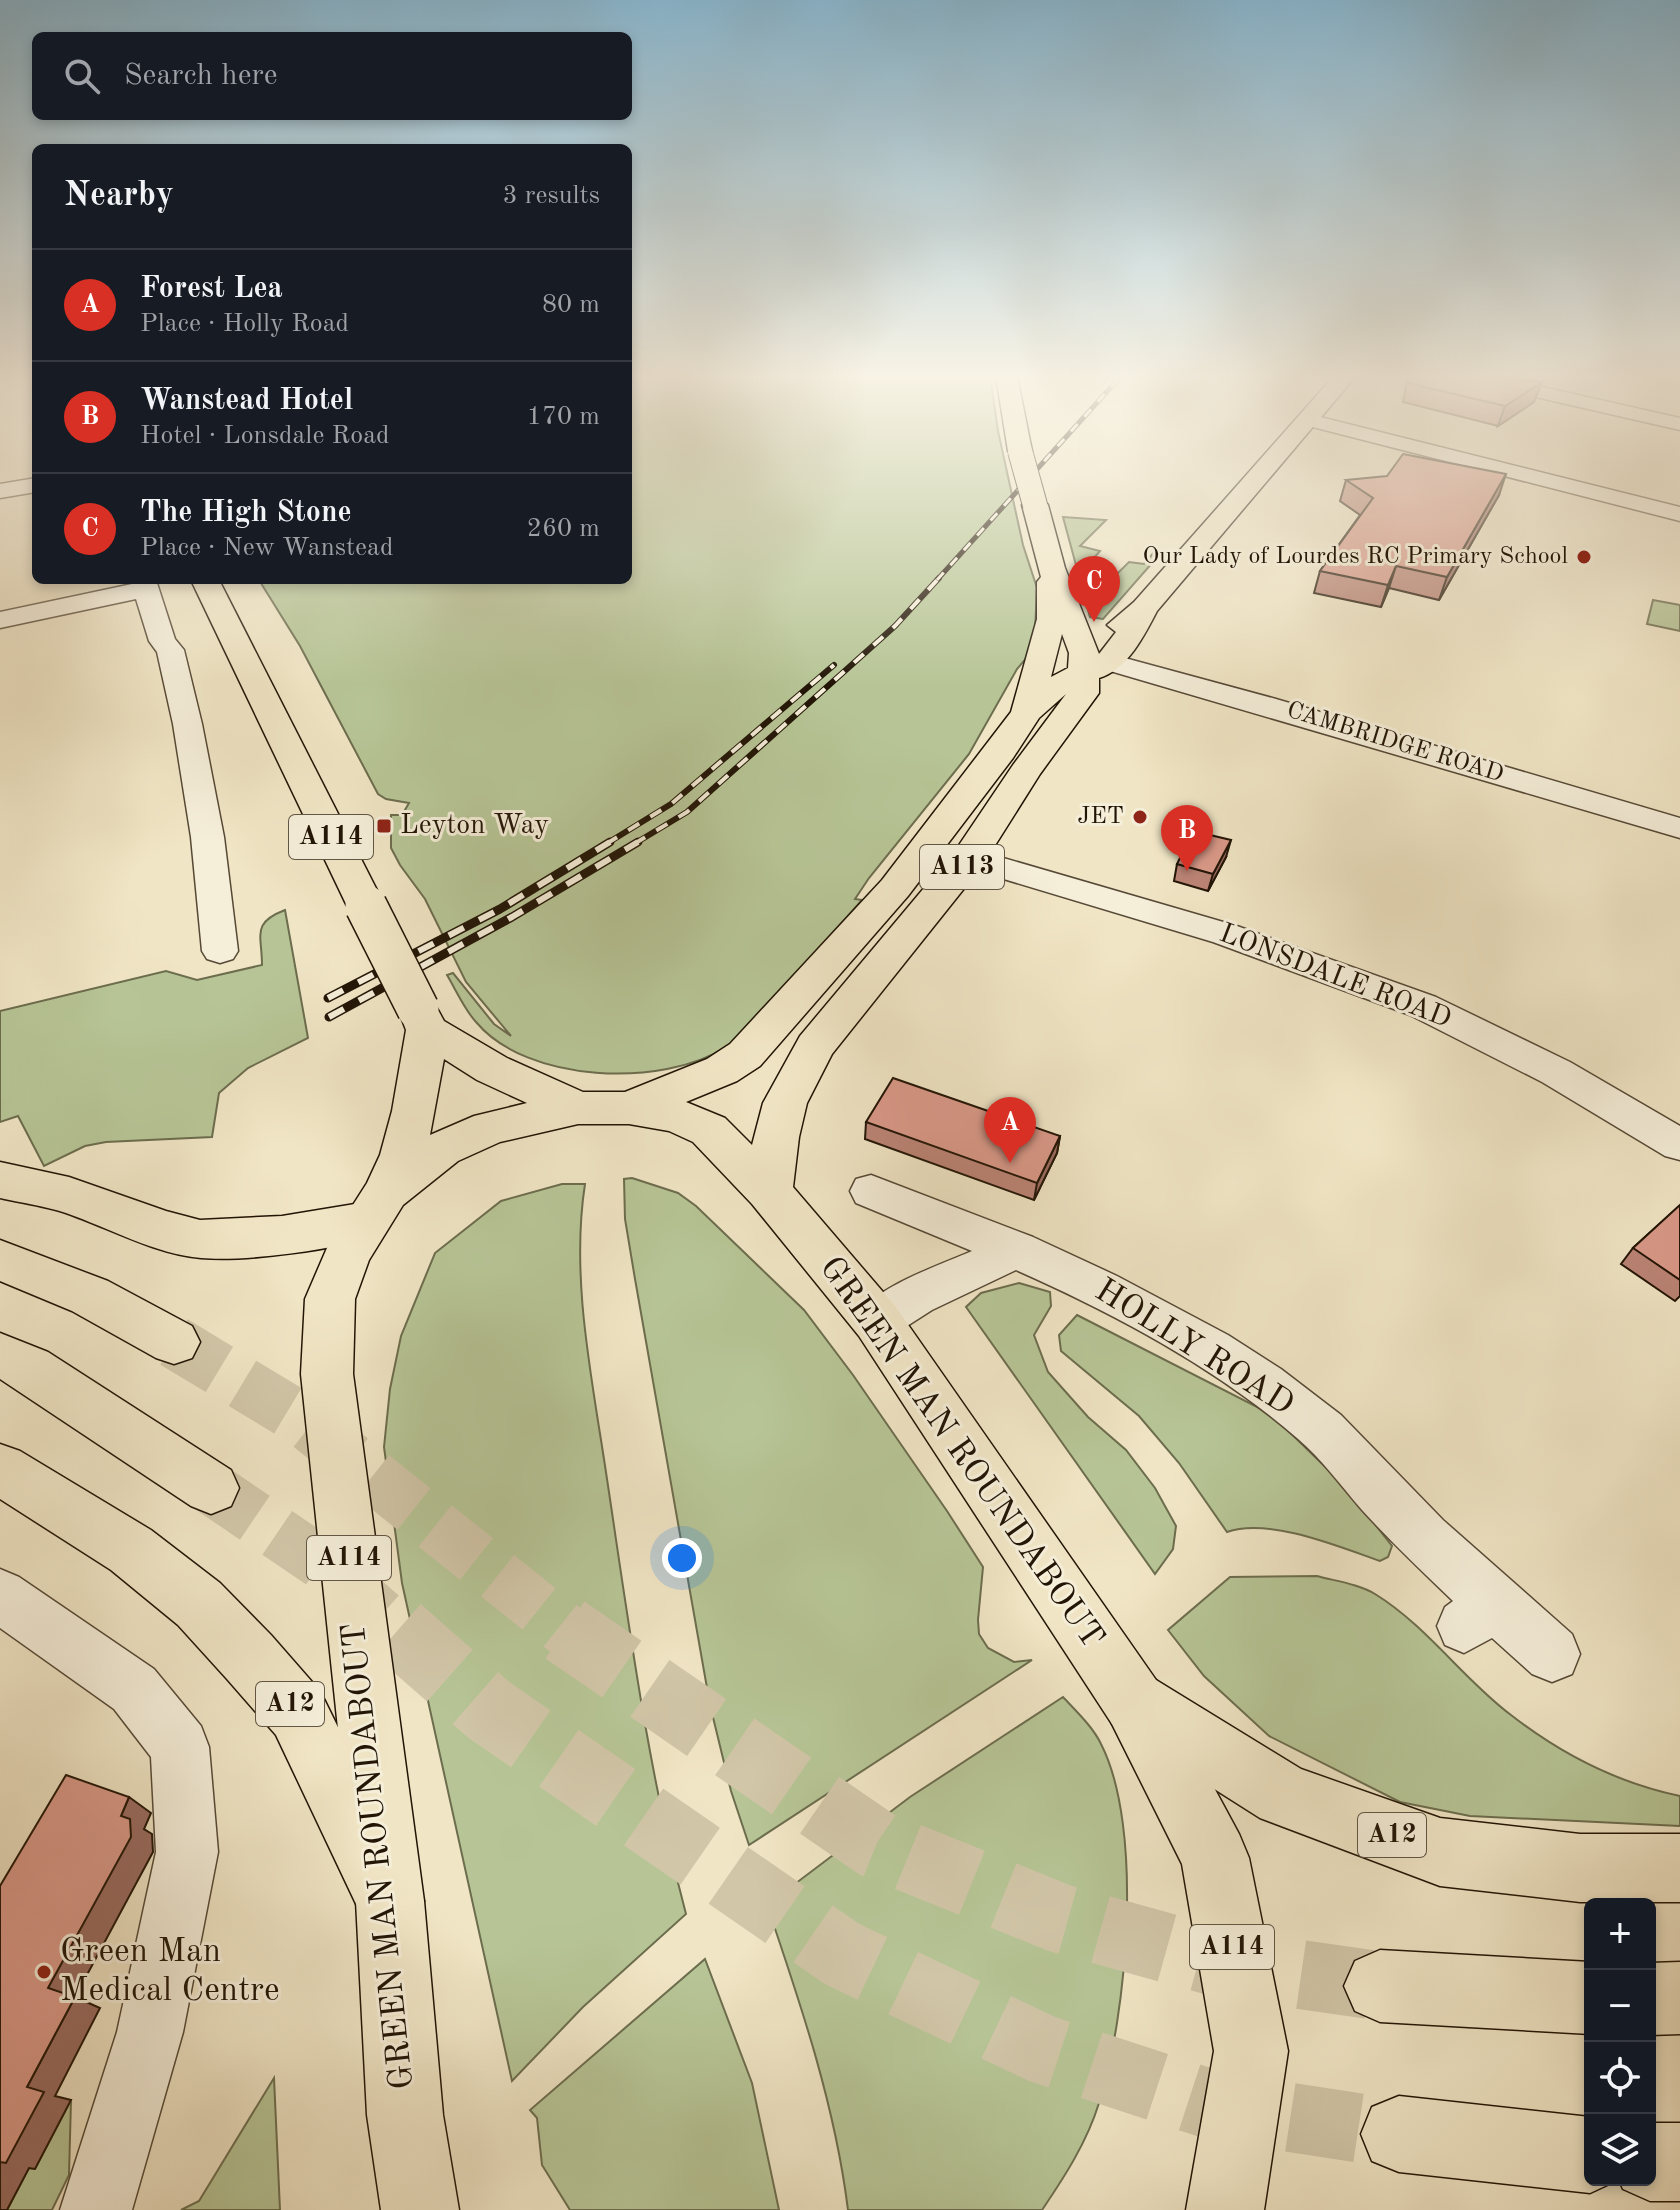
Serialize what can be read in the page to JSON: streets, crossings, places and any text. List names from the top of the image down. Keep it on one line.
{"streets":{"main road":["A114","A113","GREEN MAN ROUNDABOUT","A12"],"street":["CAMBRIDGE ROAD","LONSDALE ROAD","HOLLY ROAD"]},"crossings":[["CAMBRIDGE ROAD","A113"],["A114","GREEN MAN ROUNDABOUT"],["A113","LONSDALE ROAD"],["A113","GREEN MAN ROUNDABOUT"],["GREEN MAN ROUNDABOUT","A12"]],"places":{"other":["Our Lady of Lourdes RC Primary School","JET","Green Man Medical Centre"],"transit":["Leyton Way"]},"page":{"search":"Search here","heading":["Nearby","3 results"],"list":[{"mark":"A","name":"Forest Lea","note":"Place · Holly Road","value":"80 m"},{"mark":"B","name":"Wanstead Hotel","note":"Hotel · Lonsdale Road","value":"170 m"},{"mark":"C","name":"The High Stone","note":"Place · New Wanstead","value":"260 m"}],"pins":["C","B","A"],"map_buttons":["+","−"]}}
